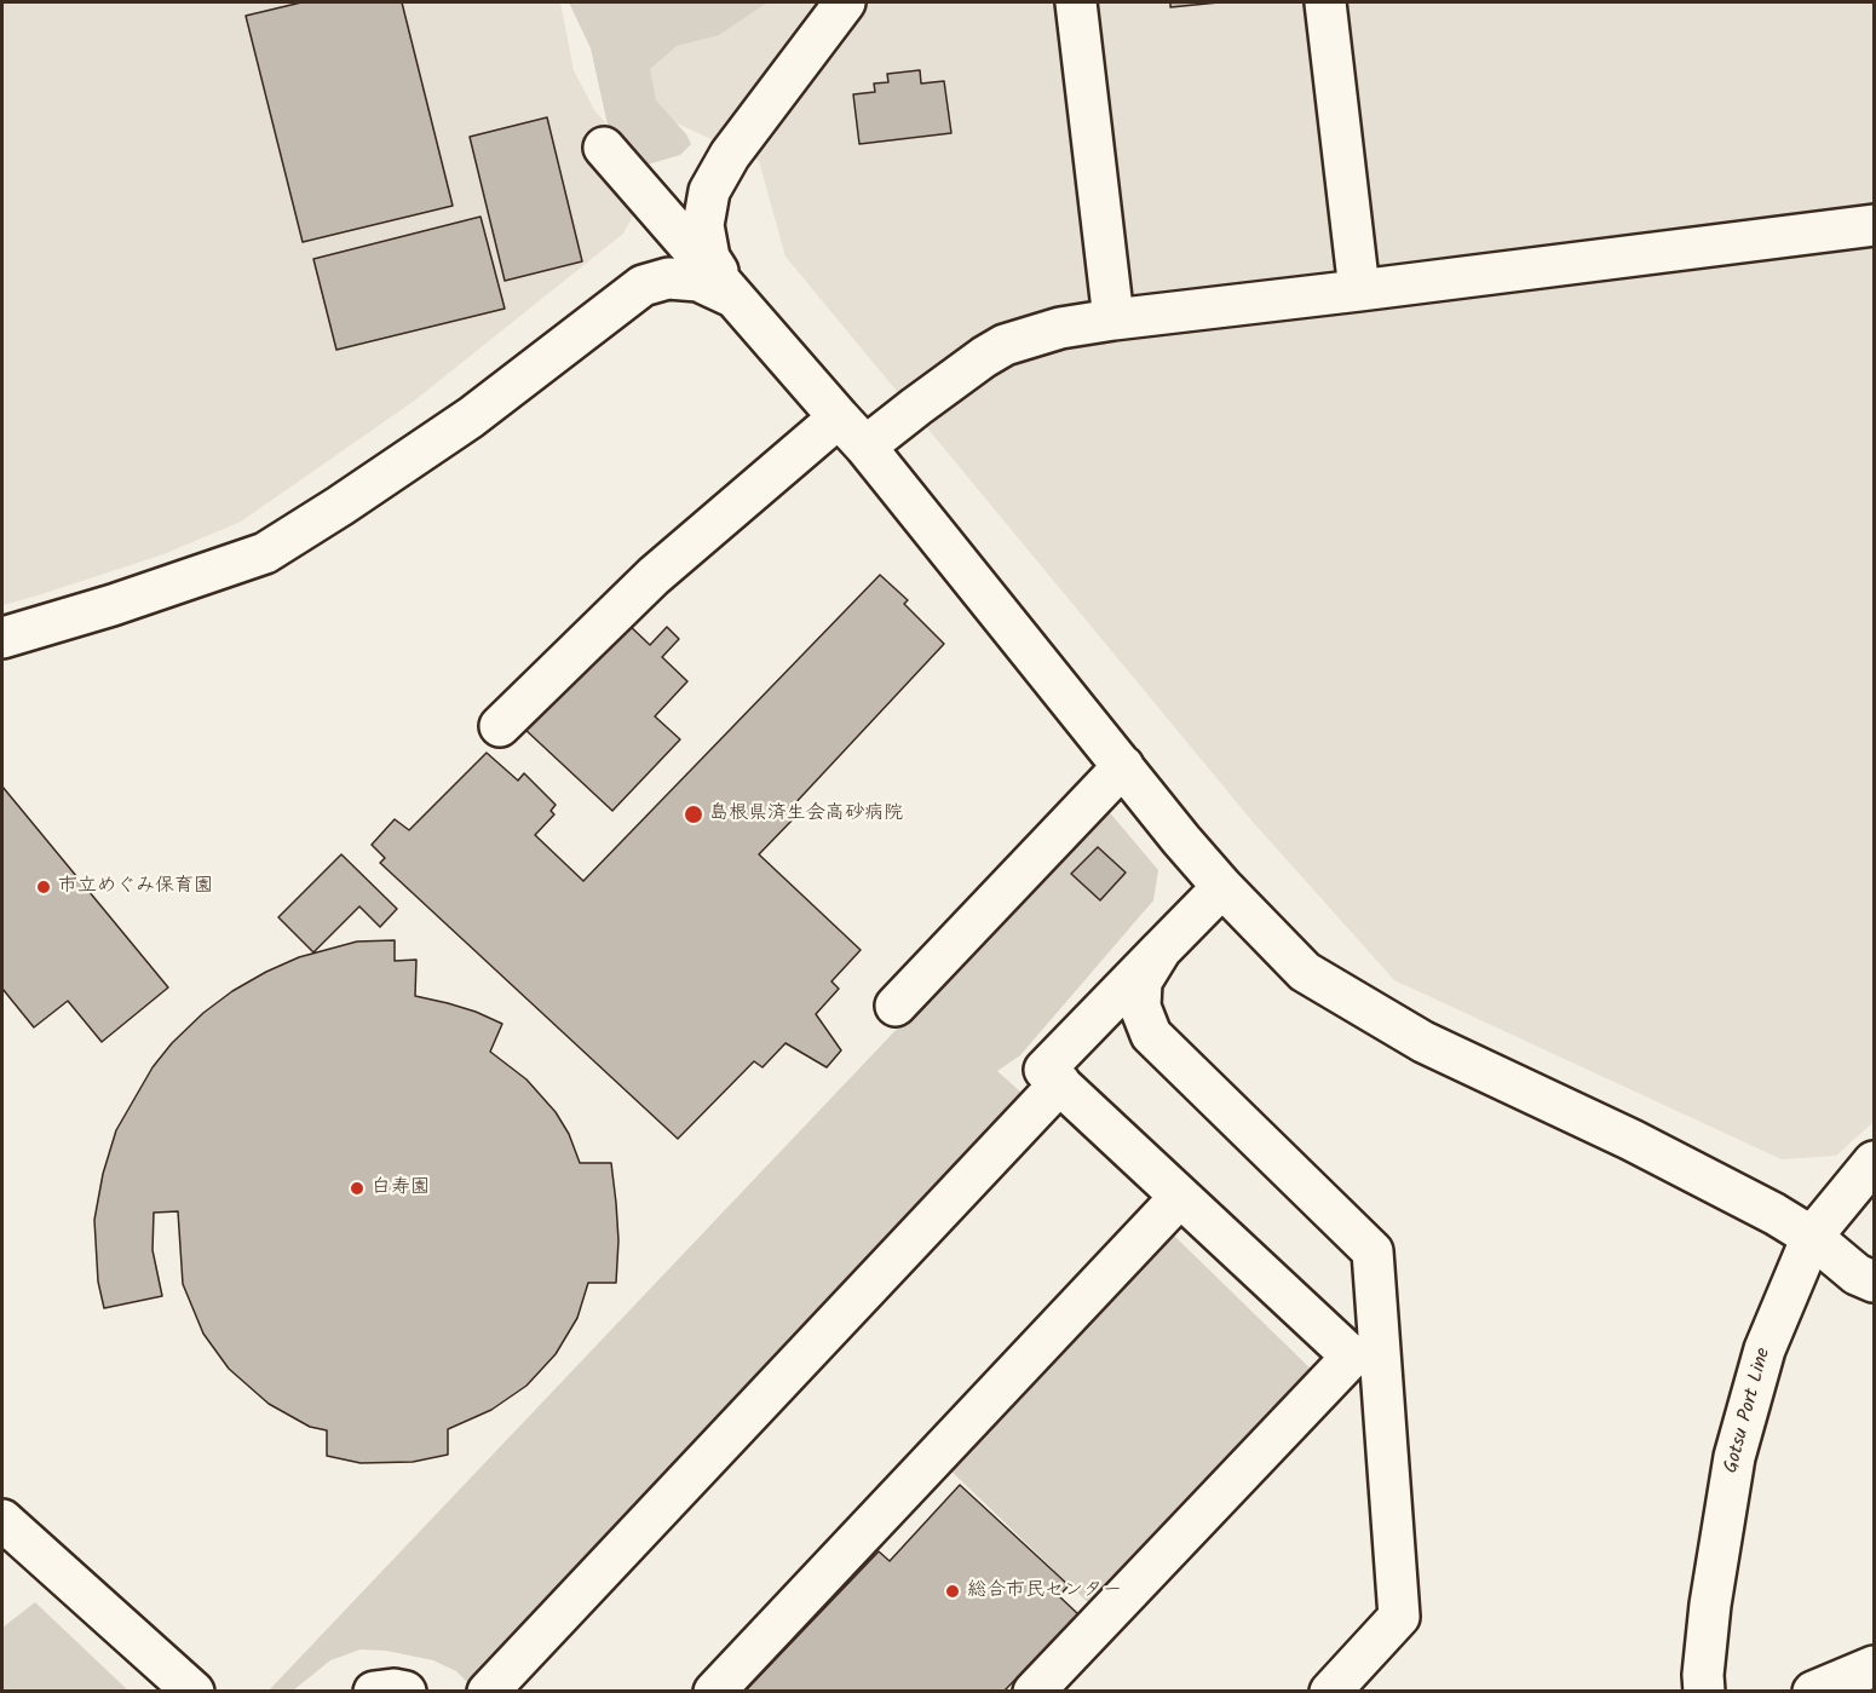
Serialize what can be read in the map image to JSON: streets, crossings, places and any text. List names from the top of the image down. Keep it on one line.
{"streets":{"main road":["Gotsu Port Line"]},"places":["島根県済生会高砂病院","市立めぐみ保育園","白寿園","総合市民センター"]}
